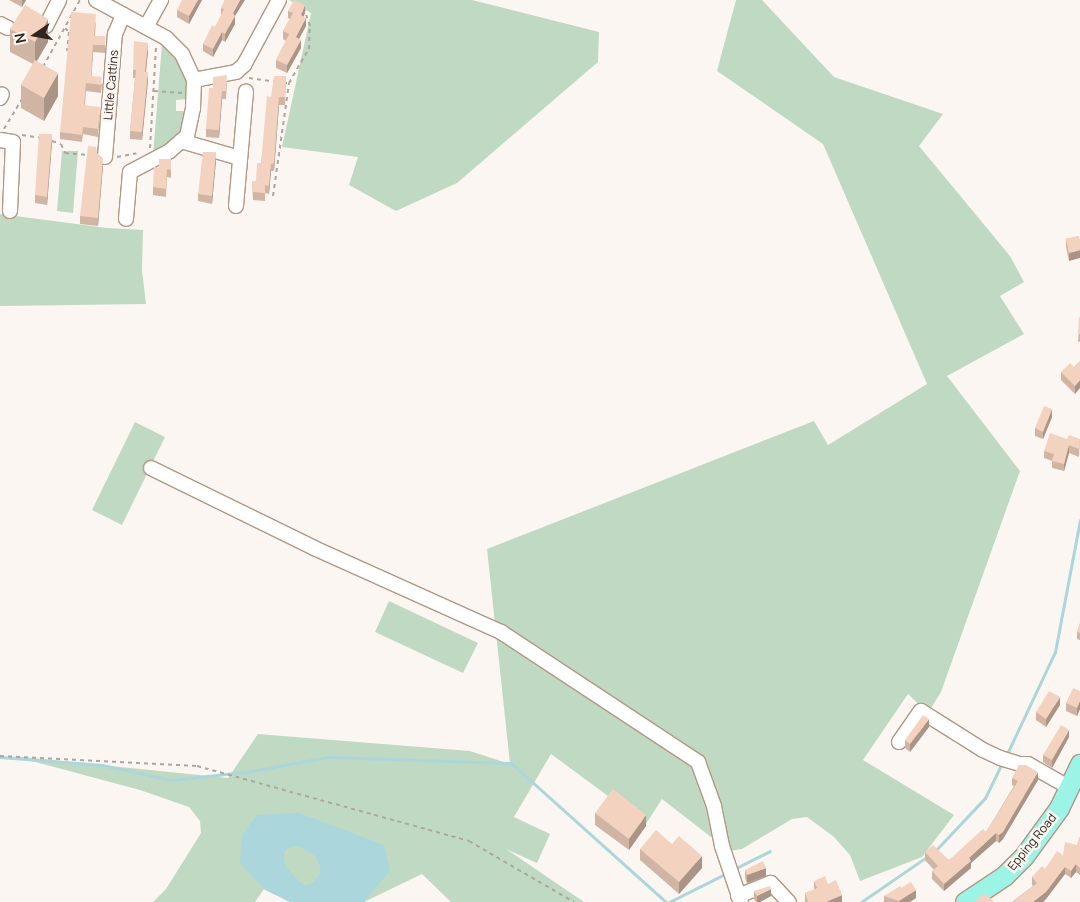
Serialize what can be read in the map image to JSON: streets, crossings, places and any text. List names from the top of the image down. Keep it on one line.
{"streets":{"main road":["Epping Road"],"street":["Little Cattins"]},"north":"left"}
